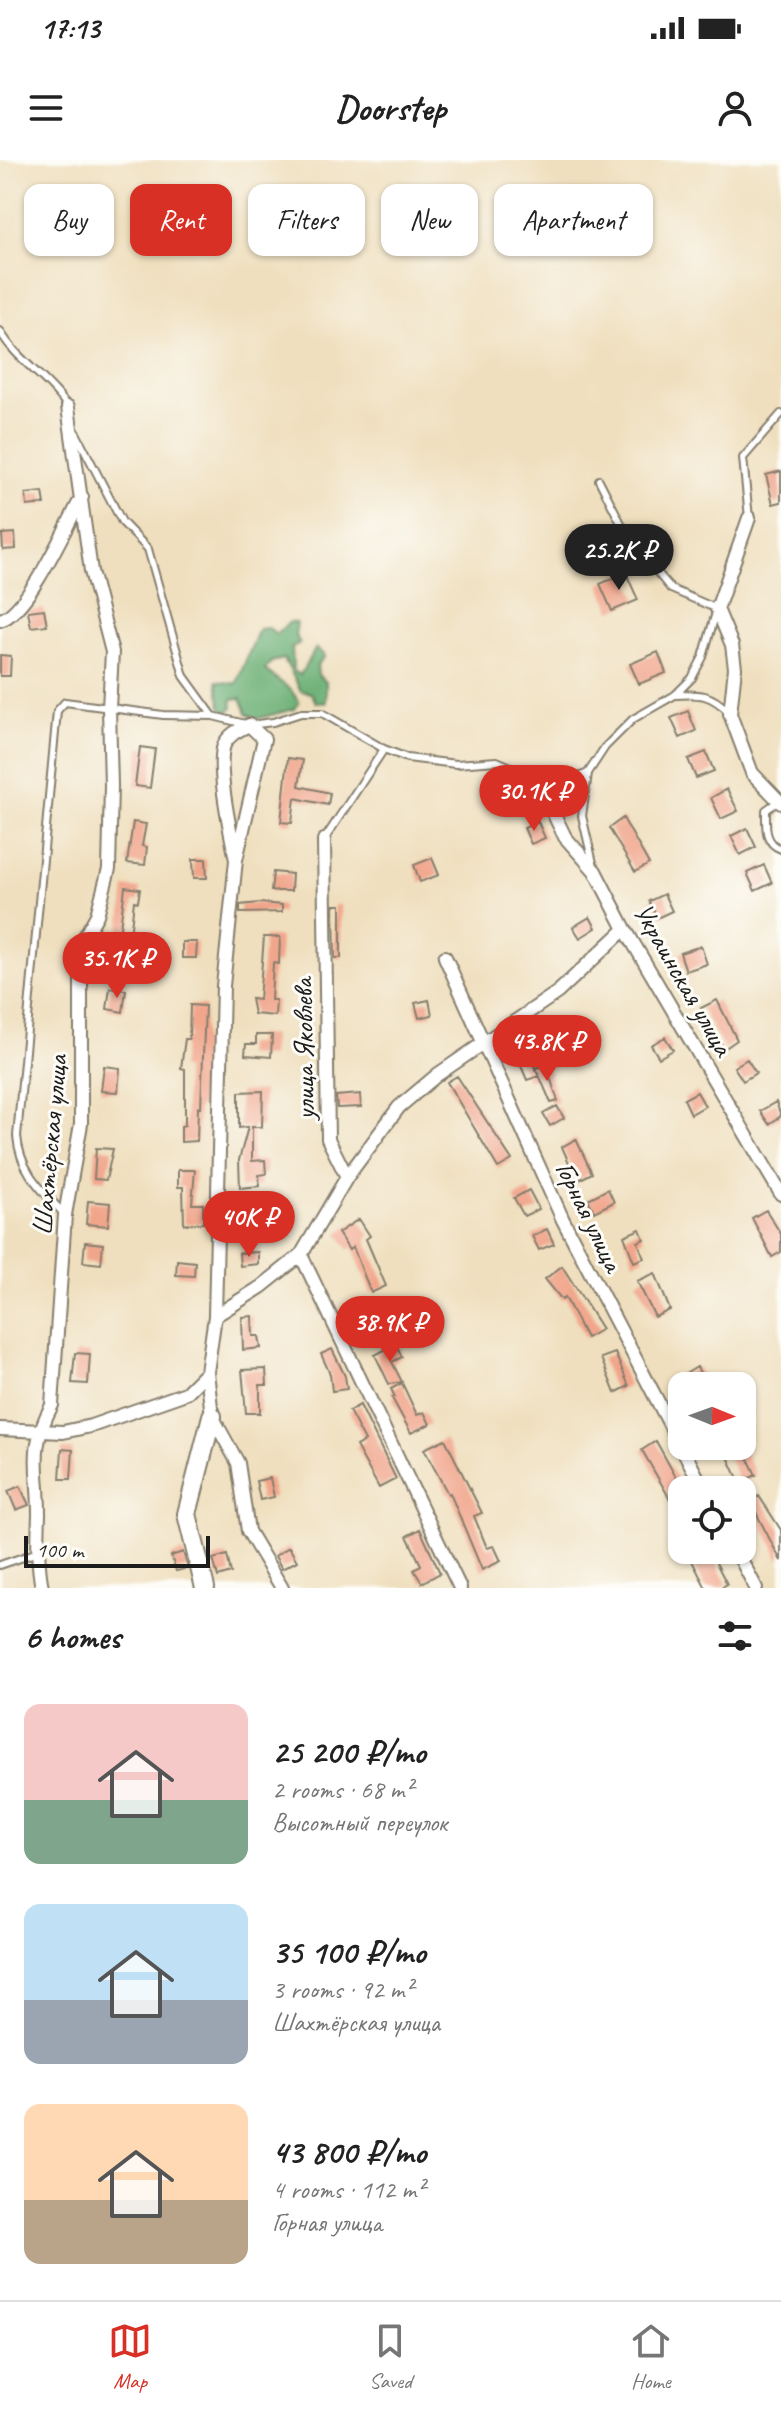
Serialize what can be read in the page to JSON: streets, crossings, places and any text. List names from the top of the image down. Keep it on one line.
{"streets":{"street":["Украинская улица","улица Яковлева","Шахтёрская улица","Горная улица"]},"scale_bar":"100 m","north":"right","page":{"status":"17:13","header":"Doorstep","chip":["Buy","Rent","Filters","New","Apartment"],"price":["25.2K ₽","30.1K ₽","35.1K ₽","43.8K ₽","40K ₽","38.9K ₽"],"scale":"100 m","heading":"6 homes","list":[{"name":"25 200 ₽/mo","note":"2 rooms · 68 m² · Высотный переулок"},{"name":"35 100 ₽/mo","note":"3 rooms · 92 m² · Шахтёрская улица"},{"name":"43 800 ₽/mo","note":"4 rooms · 112 m² · Горная улица"}],"tabs":["Map","Saved","Home"]}}
